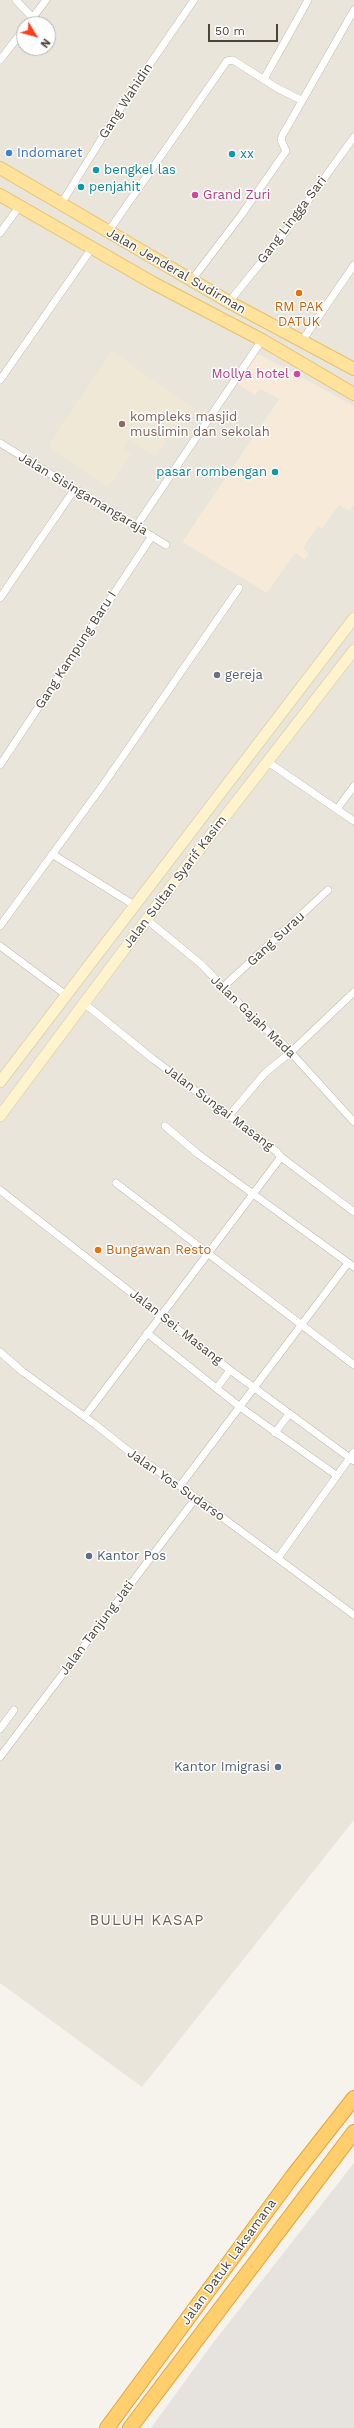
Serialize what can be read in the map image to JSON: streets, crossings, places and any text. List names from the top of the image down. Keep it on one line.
{"streets":{"highway":["Jalan Datuk Laksamana"],"main road":["Jalan Jenderal Sudirman"],"street":["Gang Wahidin","Gang Lingga Sari","Jalan Sisingamangaraja","Gang Kampung Baru I","Jalan Sultan Syarif Kasim","Gang Surau","Jalan Gajah Mada","Jalan Sungai Masang","Jalan Sei. Masang","Jalan Yos Sudarso","Jalan Tanjung Jati"]},"crossings":[["Gang Wahidin","Jalan Jenderal Sudirman"],["Gang Lingga Sari","Jalan Jenderal Sudirman"],["Jalan Sisingamangaraja","Gang Kampung Baru I"],["Jalan Sultan Syarif Kasim","Jalan Gajah Mada"],["Jalan Sultan Syarif Kasim","Jalan Sungai Masang"],["Gang Surau","Jalan Gajah Mada"],["Jalan Yos Sudarso","Jalan Tanjung Jati"]],"districts":["BULUH KASAP"],"places":["Indomaret","xx","bengkel las","penjahit","Grand Zuri","RM PAK DATUK","Mollya hotel","kompleks masjid muslimin dan sekolah","pasar rombengan","gereja","Bungawan Resto","Kantor Pos","Kantor Imigrasi"],"scale_bar":"50 m","north":"bottom right"}
